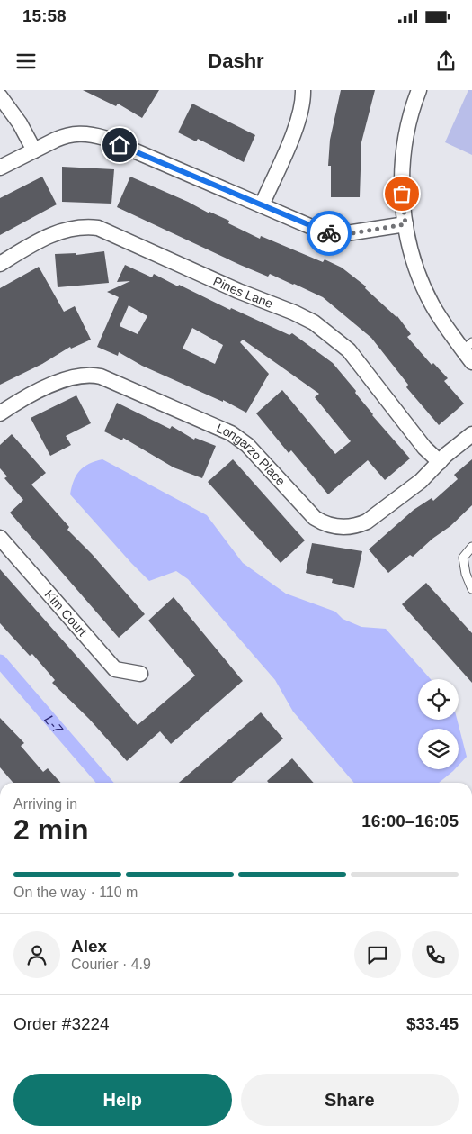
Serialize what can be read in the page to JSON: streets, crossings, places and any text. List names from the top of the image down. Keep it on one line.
{"streets":{"street":["Pines Lane","Longarzo Place","Kim Court"]},"crossings":[["Pines Lane","Longarzo Place"]],"water":["L-7"],"page":{"status":"15:58","header":"Dashr","heading":["2 min","Arriving in","16:00–16:05"],"panel":["Alex","Courier · 4.9","Order #3224","$33.45"],"bar":"On the way · 110 m","buttons":["Help","Share"]}}
